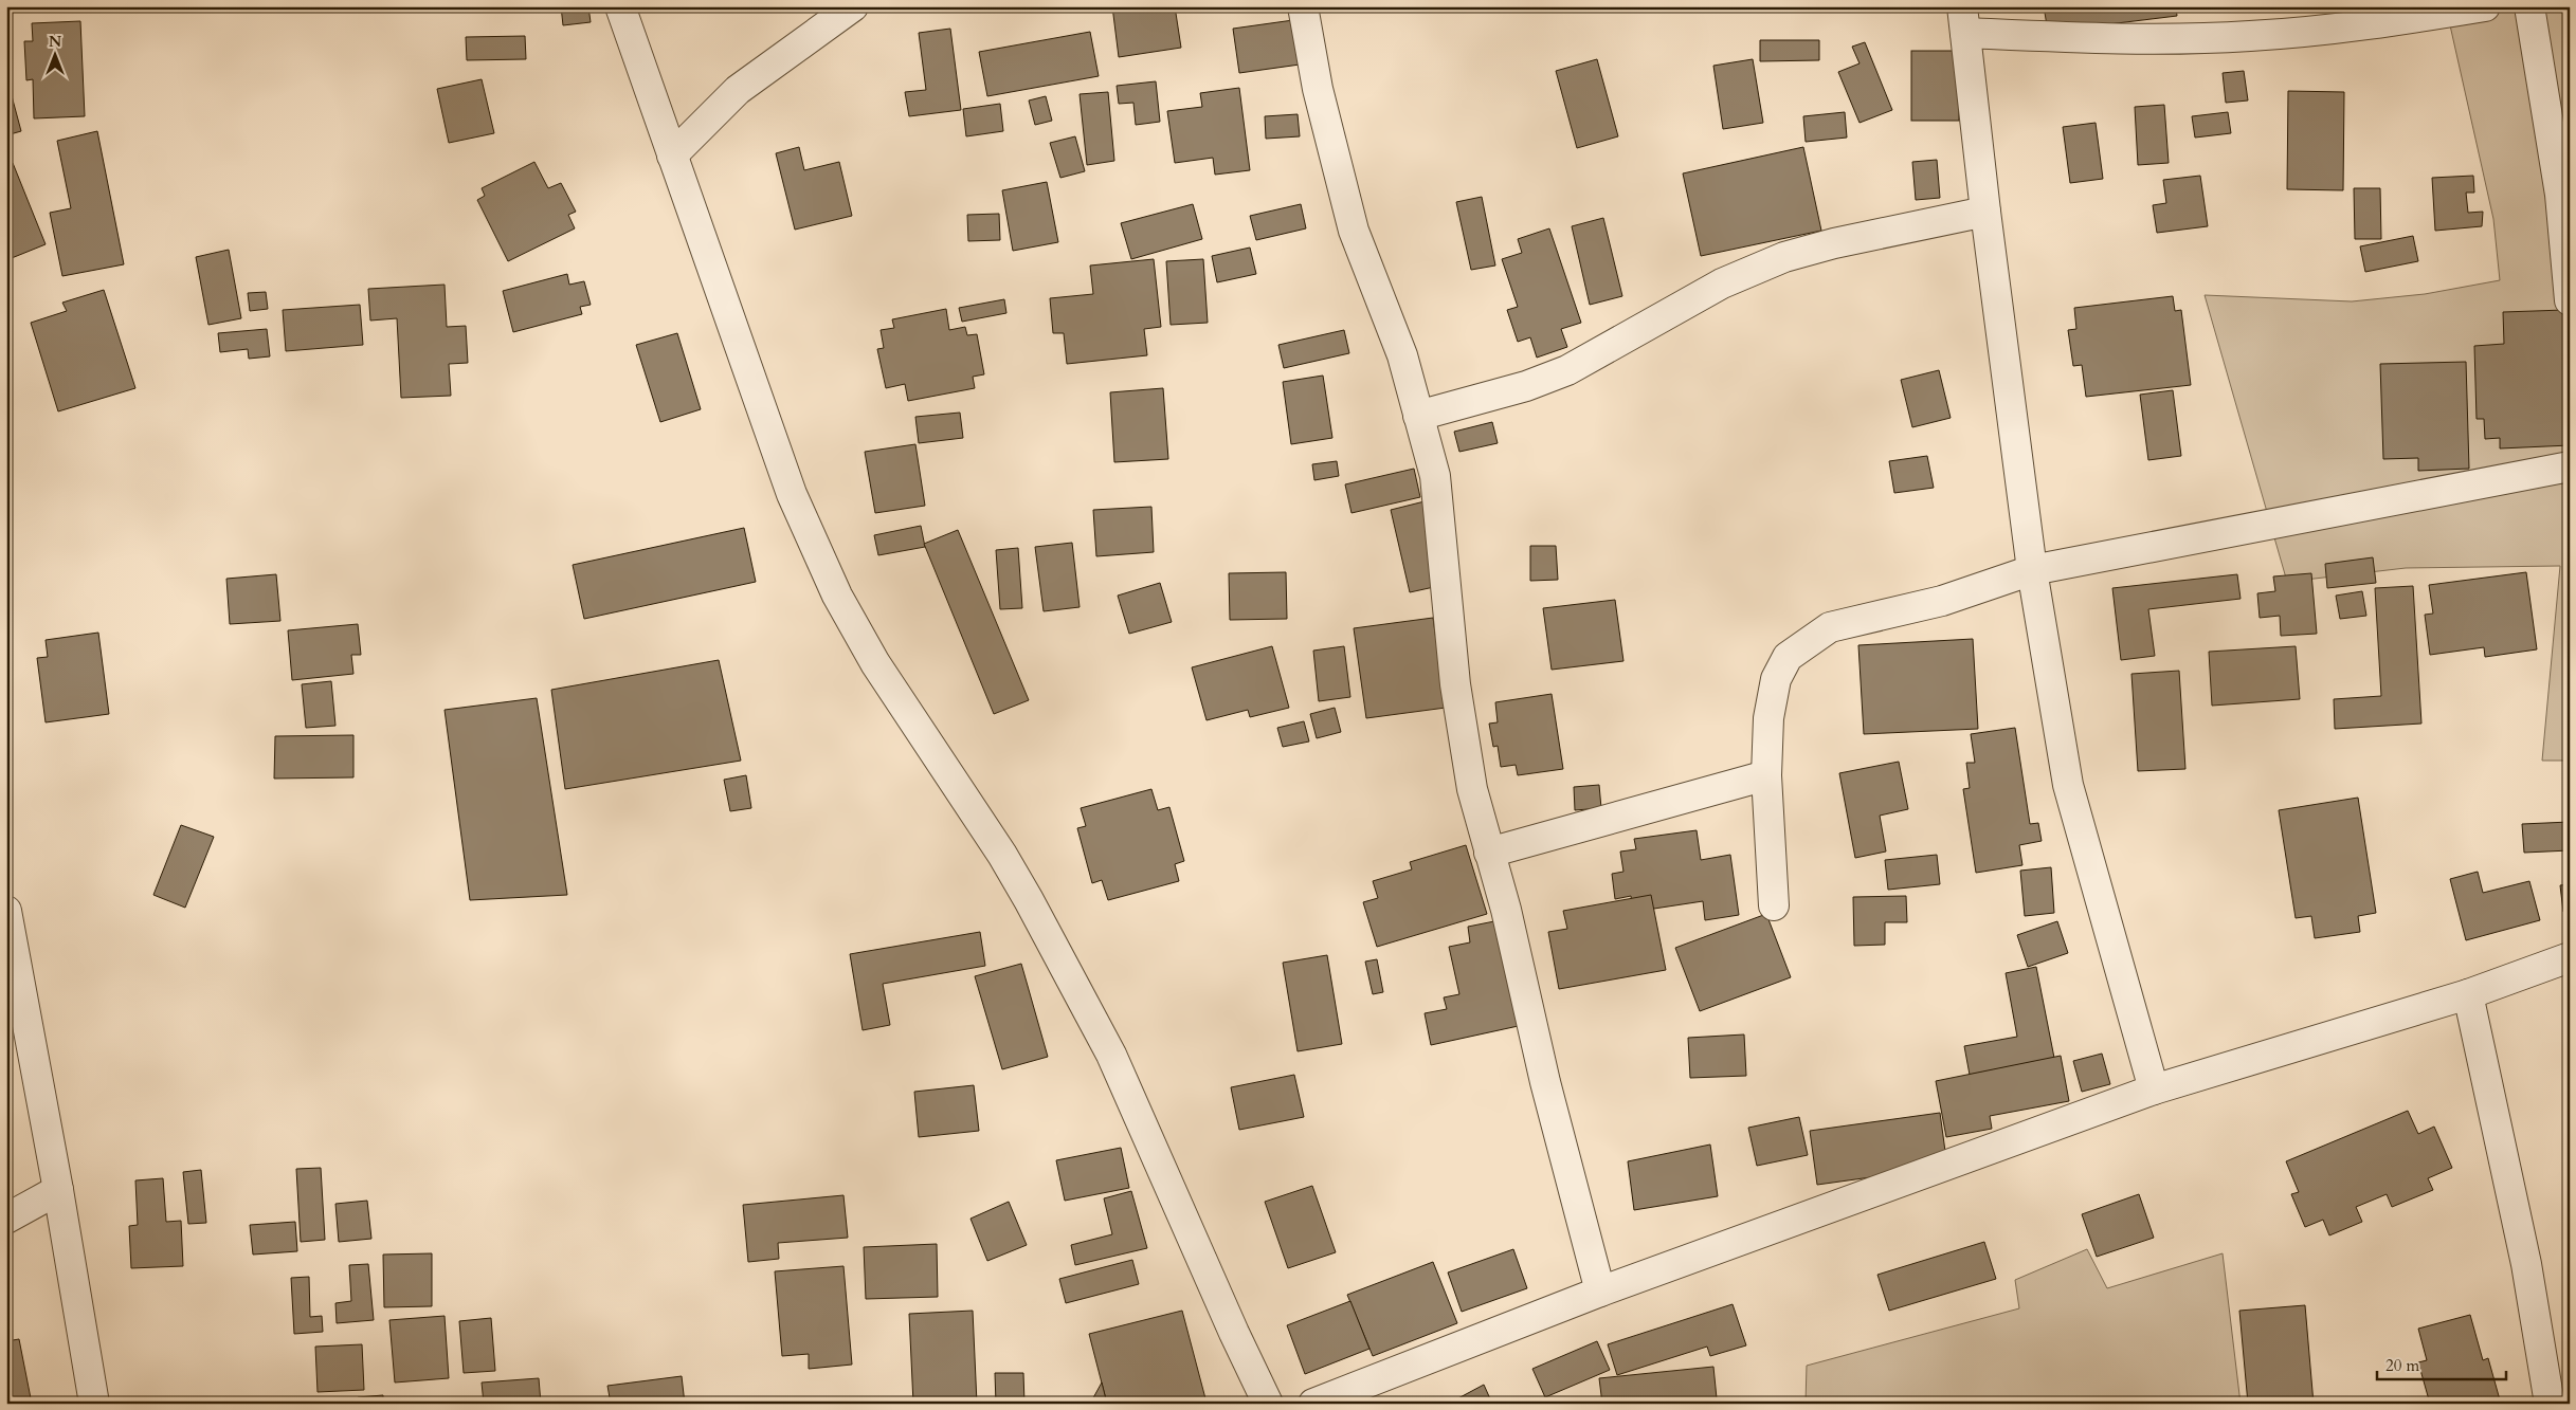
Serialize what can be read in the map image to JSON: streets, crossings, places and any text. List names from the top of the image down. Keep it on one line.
{"scale_bar":"20 m","north":"top"}
